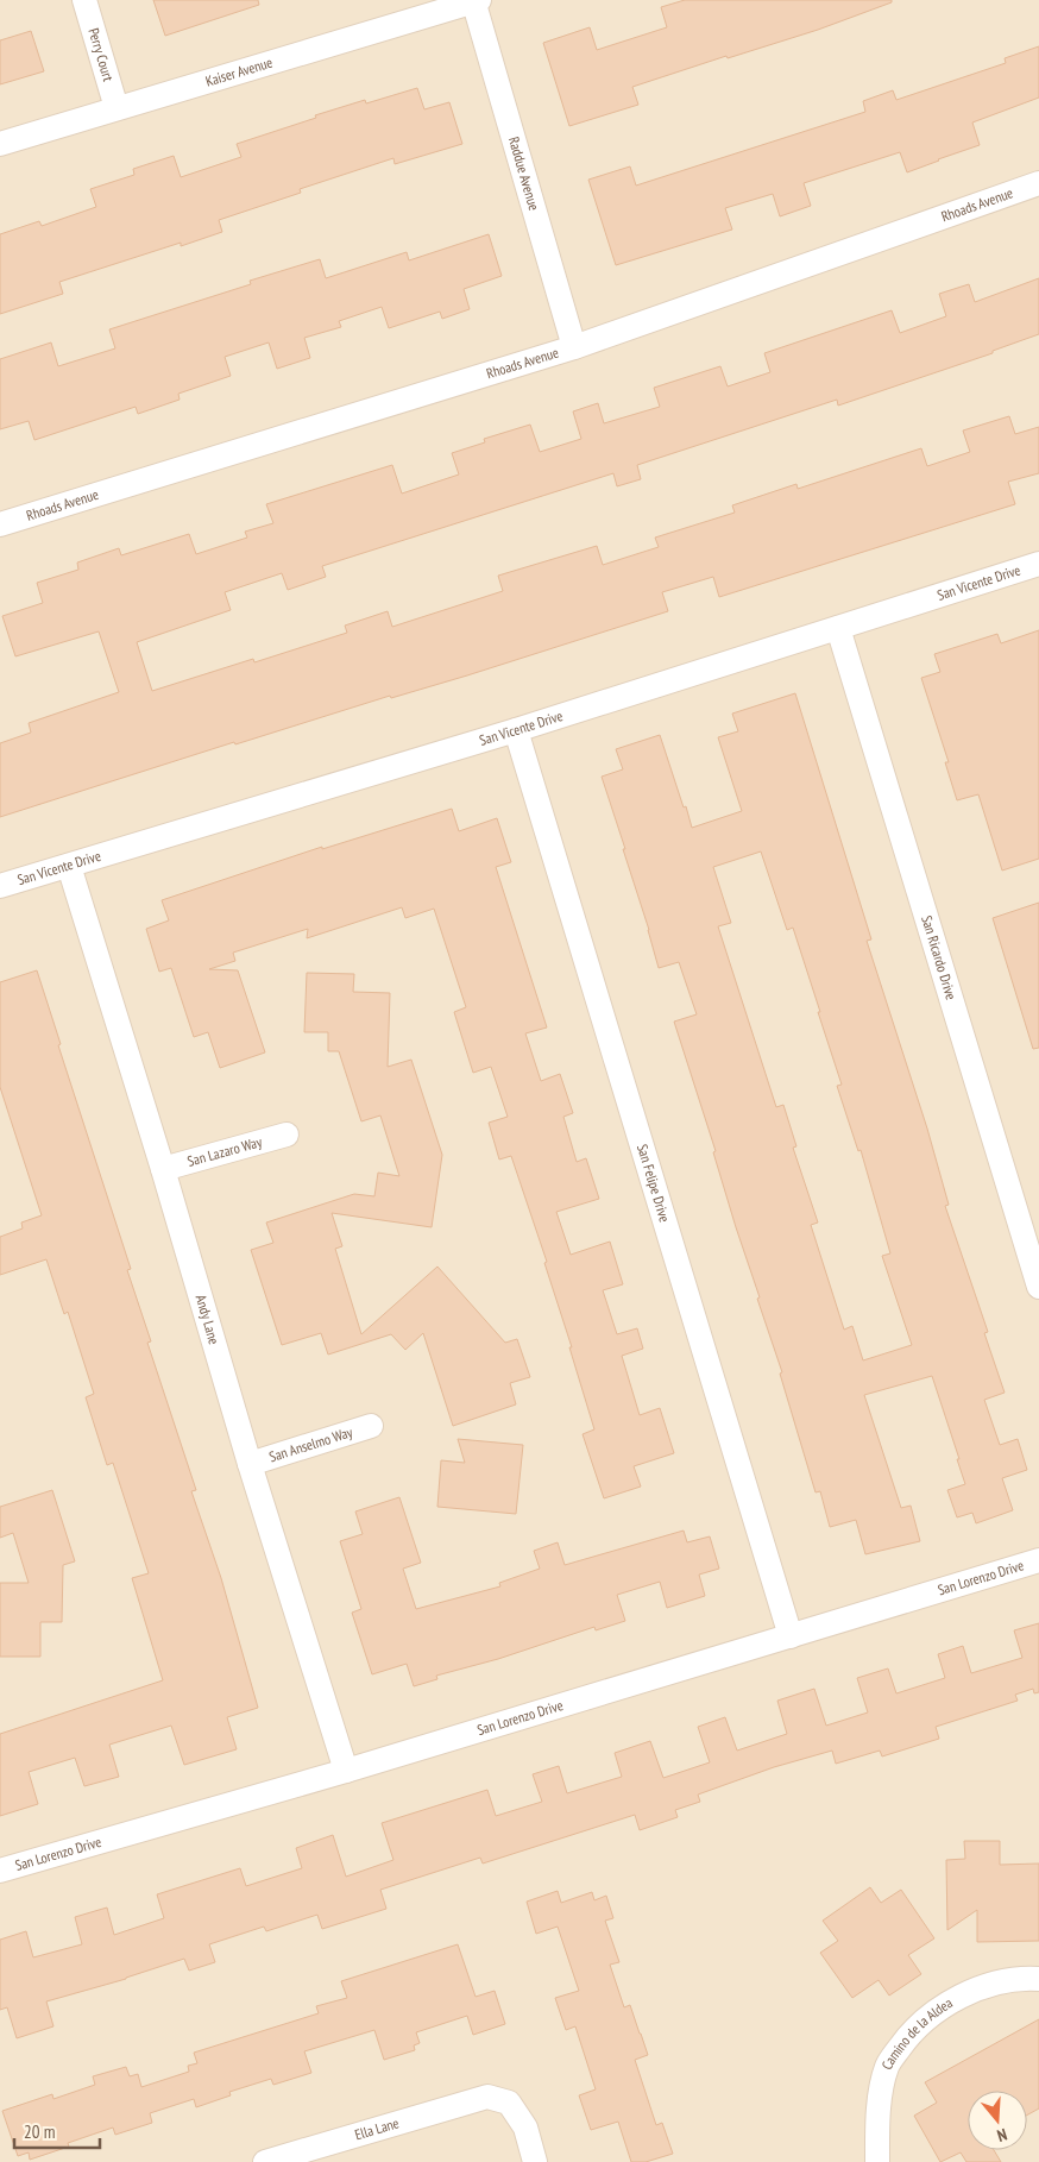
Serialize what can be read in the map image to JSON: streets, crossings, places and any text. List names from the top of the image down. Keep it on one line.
{"streets":{"street":["Perry Court","Kaiser Avenue","Raddue Avenue","Rhoads Avenue","San Vicente Drive","San Ricardo Drive","San Lazaro Way","San Felipe Drive","Andy Lane","San Anselmo Way","San Lorenzo Drive","Camino de la Aldea","Ella Lane"]},"crossings":[["Perry Court","Kaiser Avenue"],["Kaiser Avenue","Raddue Avenue"],["Raddue Avenue","Rhoads Avenue"],["San Vicente Drive","San Ricardo Drive"],["San Vicente Drive","San Felipe Drive"],["San Vicente Drive","Andy Lane"],["San Lazaro Way","Andy Lane"],["San Felipe Drive","San Lorenzo Drive"],["Andy Lane","San Anselmo Way"],["Andy Lane","San Lorenzo Drive"]],"scale_bar":"20 m","north":"bottom"}
